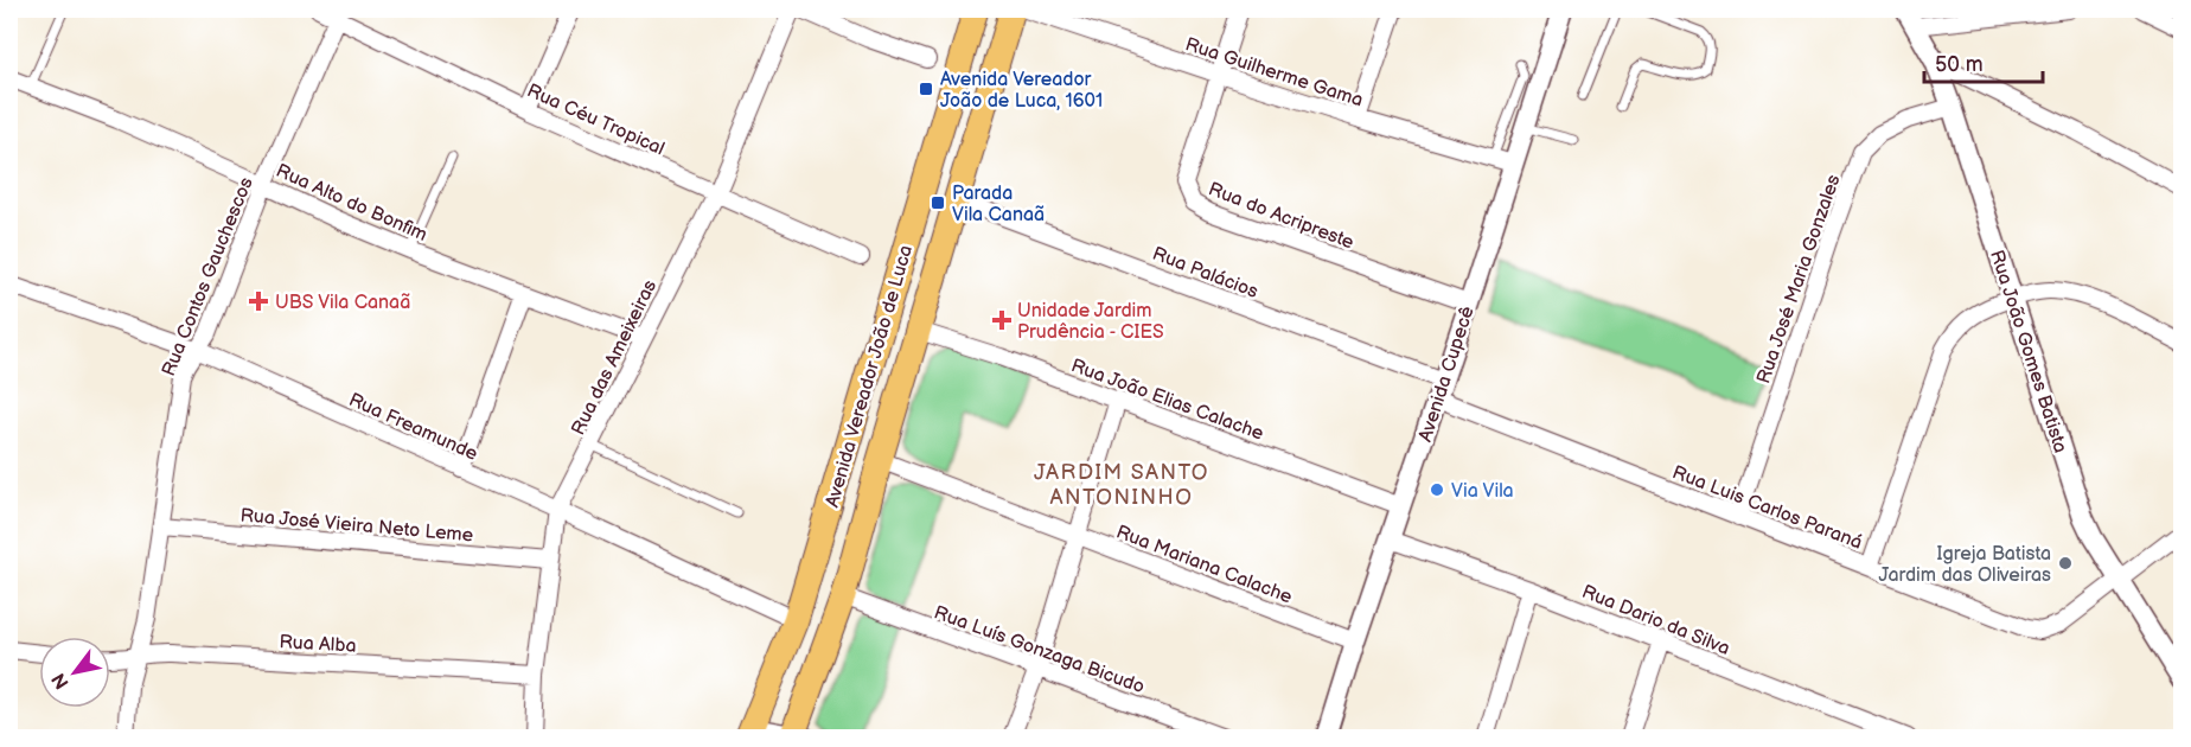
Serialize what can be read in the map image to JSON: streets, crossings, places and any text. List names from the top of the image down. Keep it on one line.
{"streets":{"main road":["Avenida Vereador João de Luca"],"street":["Rua Guilherme Gama","Rua Céu Tropical","Rua Alto do Bonfim","Rua do Acripreste","Rua Palácios","Rua Contos Gauchescos","Rua José Maria Gonzales","Rua João Gomes Batista","Rua das Ameixeiras","Avenida Cupecê","Rua João Elias Calache","Rua Freamunde","Rua Luis Carlos Paraná","Rua José Vieira Neto Leme","Rua Mariana Calache","Rua Dario da Silva","Rua Alba","Rua Luís Gonzaga Bicudo"]},"crossings":[["Rua Guilherme Gama","Rua do Acripreste"],["Rua Guilherme Gama","Avenida Cupecê"],["Rua Céu Tropical","Rua Contos Gauchescos"],["Rua Céu Tropical","Rua das Ameixeiras"],["Rua Alto do Bonfim","Rua Contos Gauchescos"],["Rua Alto do Bonfim","Rua das Ameixeiras"],["Rua do Acripreste","Avenida Cupecê"],["Rua Palácios","Avenida Cupecê"],["Rua Palácios","Avenida Vereador João de Luca"],["Rua Palácios","Rua Luis Carlos Paraná"],["Rua Contos Gauchescos","Rua Freamunde"],["Rua Contos Gauchescos","Rua José Vieira Neto Leme"],["Rua Contos Gauchescos","Rua Alba"],["Rua José Maria Gonzales","Rua João Gomes Batista"],["Rua José Maria Gonzales","Rua Luis Carlos Paraná"],["Rua João Gomes Batista","Rua Luis Carlos Paraná"],["Rua das Ameixeiras","Rua Freamunde"],["Rua das Ameixeiras","Rua José Vieira Neto Leme"],["Rua das Ameixeiras","Rua Alba"],["Avenida Cupecê","Rua João Elias Calache"],["Avenida Cupecê","Rua Luis Carlos Paraná"],["Avenida Cupecê","Rua Mariana Calache"],["Avenida Cupecê","Rua Dario da Silva"],["Avenida Vereador João de Luca","Rua João Elias Calache"],["Avenida Vereador João de Luca","Rua Freamunde"],["Avenida Vereador João de Luca","Rua Mariana Calache"],["Avenida Vereador João de Luca","Rua Luís Gonzaga Bicudo"]],"districts":["JARDIM SANTO ANTONINHO"],"places":{"transit":["Avenida Vereador João de Luca, 1601","Parada Vila Canaã"],"health":["UBS Vila Canaã","Unidade Jardim Prudência - CIES"],"other":["Via Vila","Igreja Batista Jardim das Oliveiras"]},"scale_bar":"50 m","north":"bottom left"}
